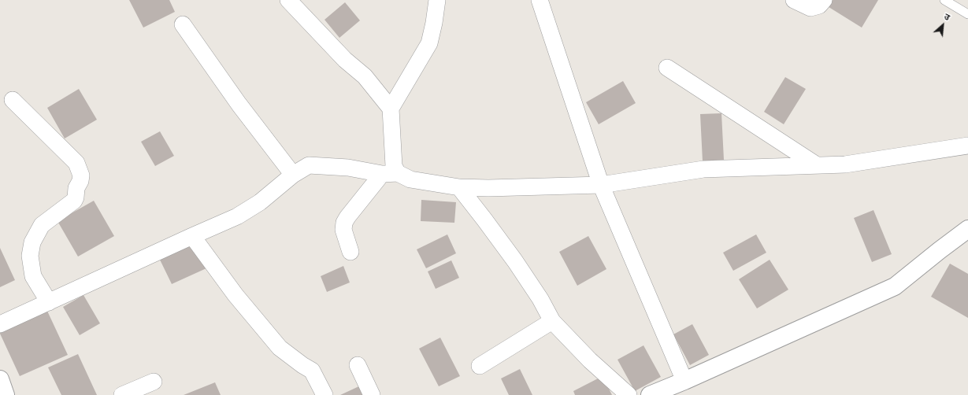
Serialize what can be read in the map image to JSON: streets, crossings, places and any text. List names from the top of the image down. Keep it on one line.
{"north":"top right"}
